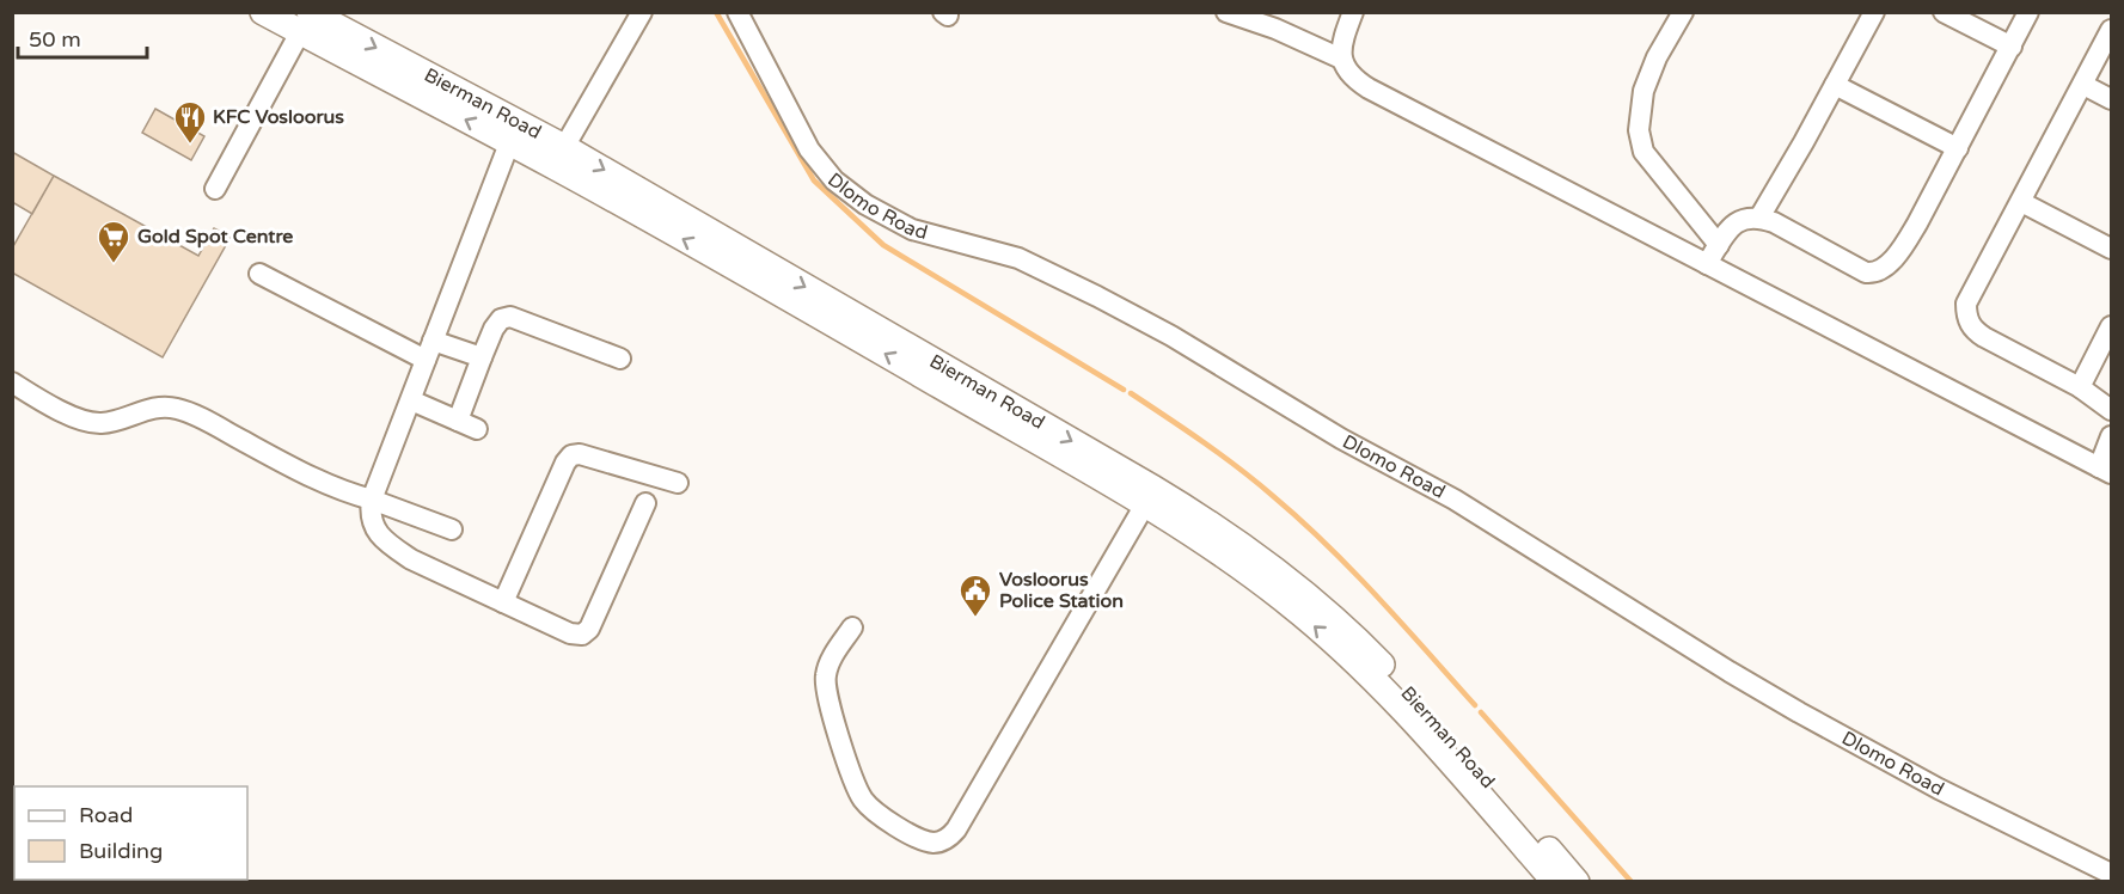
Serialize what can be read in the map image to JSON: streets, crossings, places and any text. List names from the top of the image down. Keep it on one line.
{"streets":{"main road":["Bierman Road"],"street":["Dlomo Road"]},"places":{"restaurant":["KFC Vosloorus"],"supermarket":["Gold Spot Centre"],"public building":["Vosloorus Police Station"]},"legend":["Road","Building"],"scale_bar":"50 m"}
